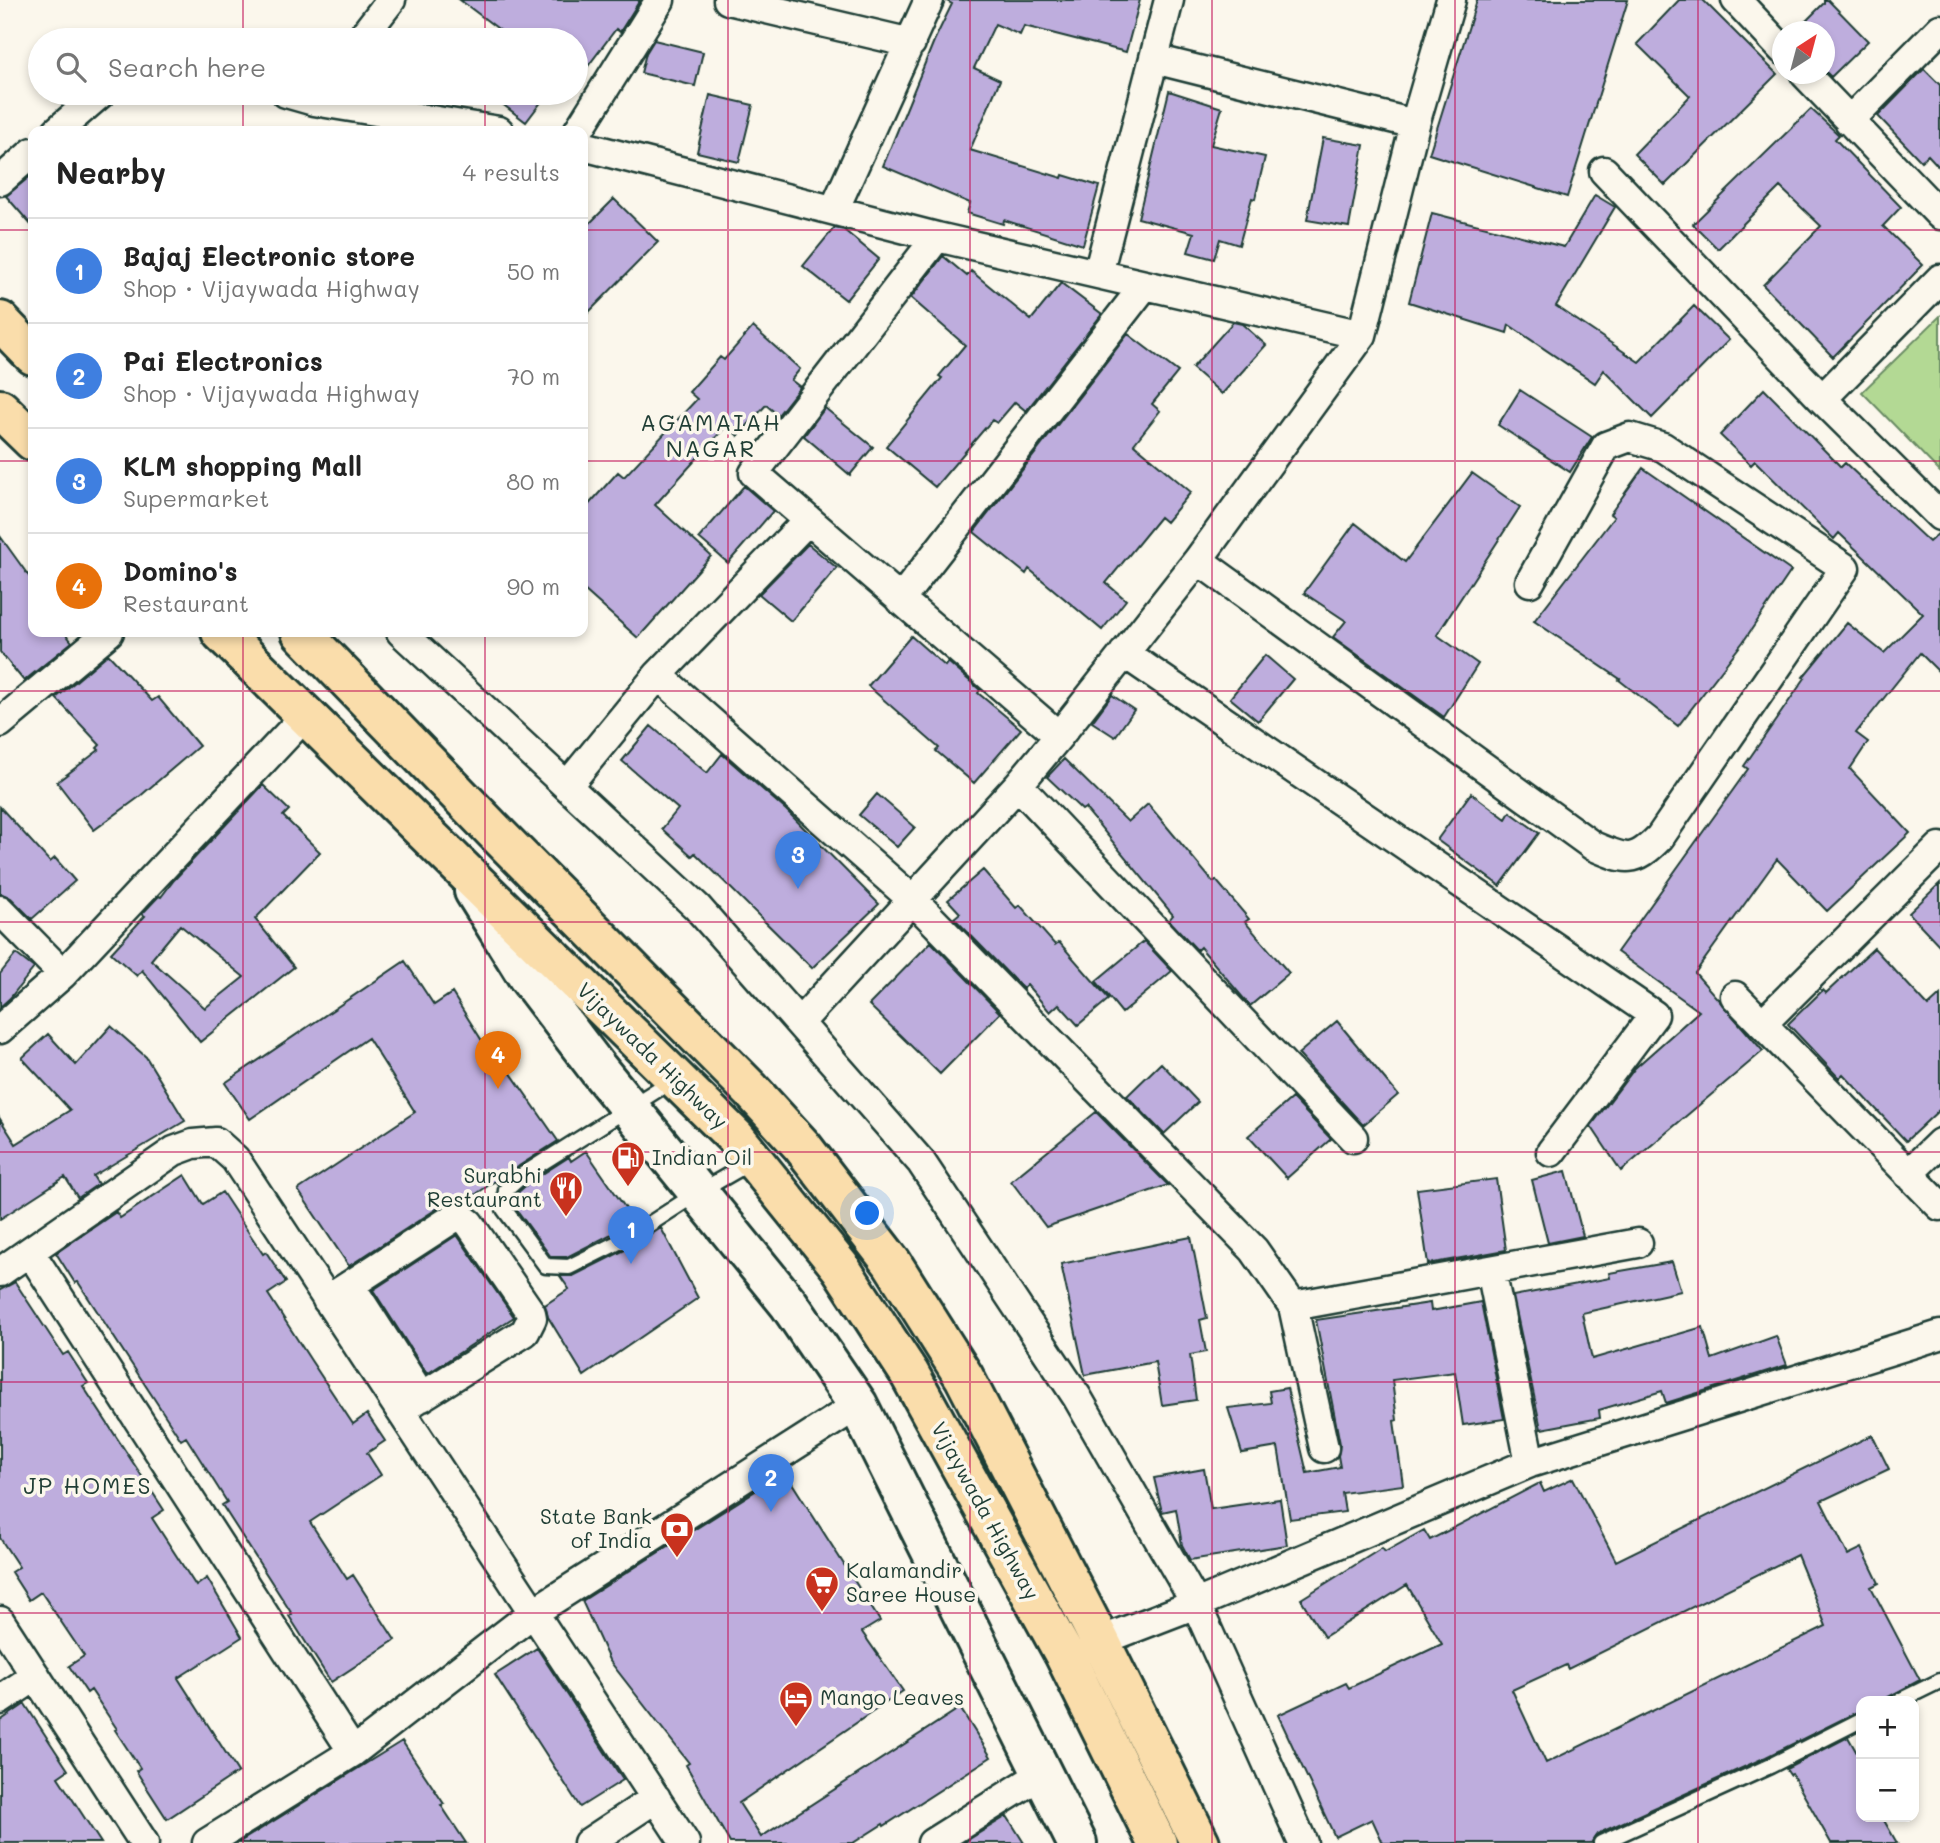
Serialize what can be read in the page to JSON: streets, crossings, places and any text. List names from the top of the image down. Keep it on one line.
{"streets":{"highway":["Vijaywada Highway"]},"districts":["AGAMAIAH NAGAR","JP HOMES"],"places":{"fuel station":["Indian Oil"],"restaurant":["Surabhi Restaurant"],"bank":["State Bank of India"],"supermarket":["Kalamandir Saree House"],"hotel":["Mango Leaves"]},"north":"top right","page":{"search":"Search here","heading":["Nearby","4 results"],"list":[{"mark":"1","name":"Bajaj Electronic store","note":"Shop · Vijaywada Highway","value":"50 m"},{"mark":"2","name":"Pai Electronics","note":"Shop · Vijaywada Highway","value":"70 m"},{"mark":"3","name":"KLM shopping Mall","note":"Supermarket","value":"80 m"},{"mark":"4","name":"Domino's","note":"Restaurant","value":"90 m"}],"pins":["3","4","1","2"],"map_buttons":["+","−"]}}
